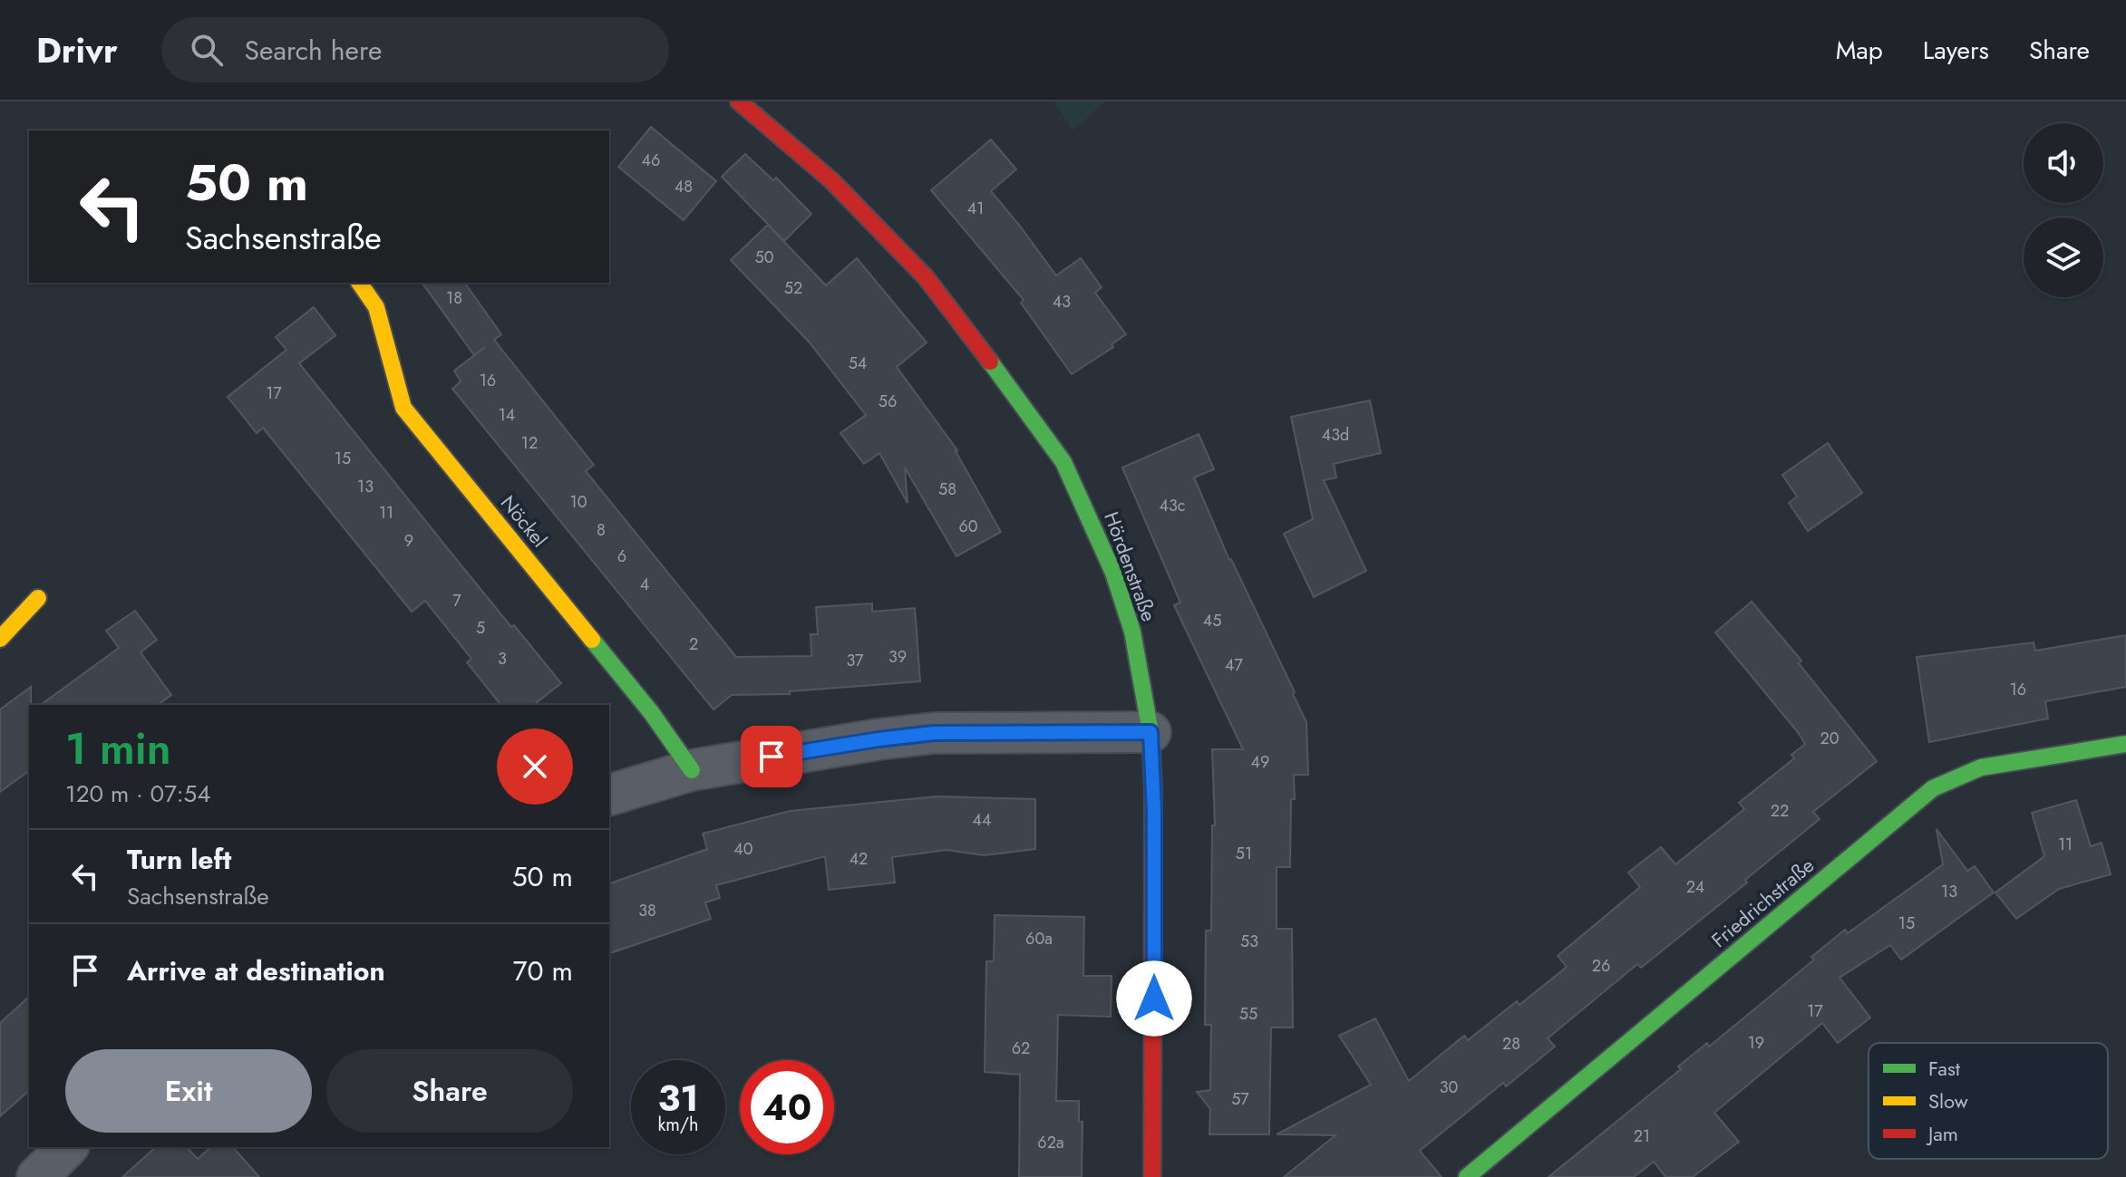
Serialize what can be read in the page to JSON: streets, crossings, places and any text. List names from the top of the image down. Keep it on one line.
{"streets":{"street":["Nöckel","Hördenstraße","Friedrichstraße"]},"house_numbers":["46","48","41","50","52","18","43","54","16","17","56","14","43d","12","15","13","58","10","43c","11","60","8","9","6","4","7","45","5","2","39","3","37","47","16","20","49","22","44","11","40","51","42","24","13","38","15","60a","53","26","17","55","19","28","62","30","57","21","62a"],"legend":["Fast","Slow","Jam"],"page":{"header":"Drivr","search":"Search here","nav":["Map","Layers","Share"],"turn":["50 m","Sachsenstraße"],"heading":["1 min","120 m · 07:54"],"list":[{"name":"Turn left","note":"Sachsenstraße","value":"50 m"},{"name":"Arrive at destination","value":"70 m"}],"buttons":["Exit","Share"],"speed":"31 km/h","limit":"40"}}
